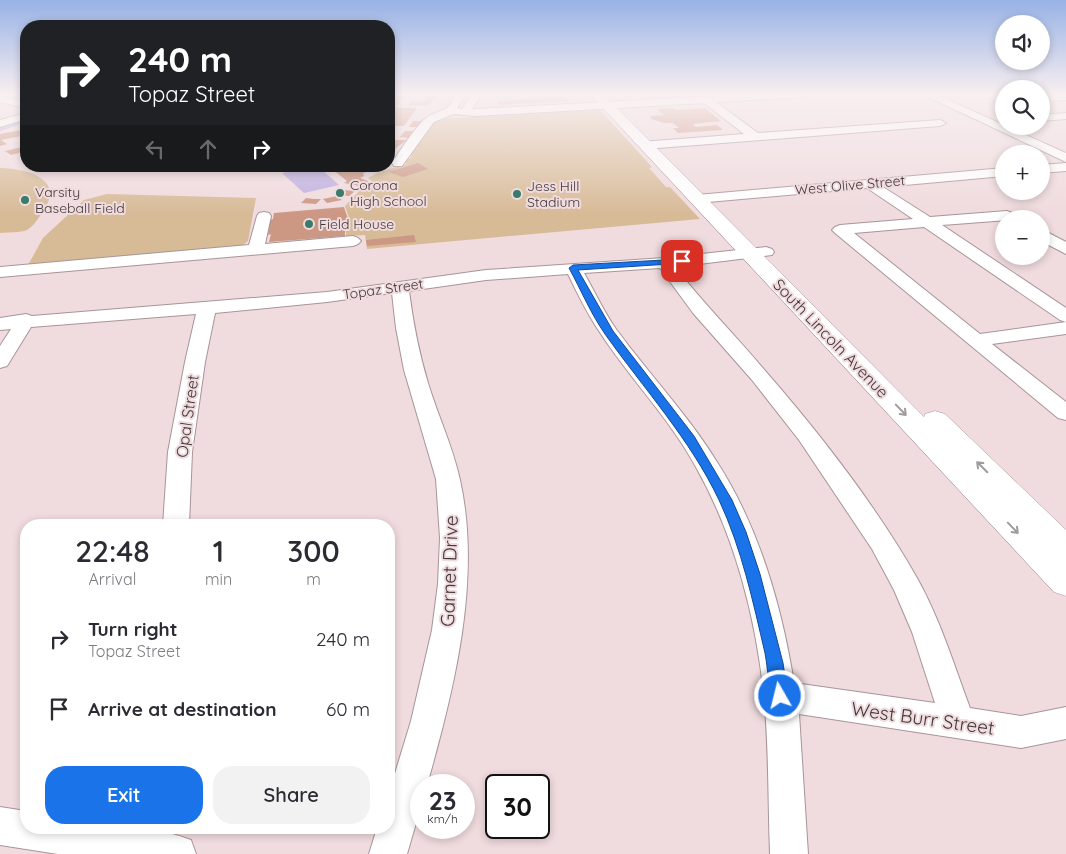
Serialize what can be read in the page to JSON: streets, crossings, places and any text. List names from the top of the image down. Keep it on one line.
{"streets":{"main road":["South Lincoln Avenue"],"street":["West Olive Street","Topaz Street","Opal Street","Garnet Drive","West Burr Street"]},"crossings":[["West Olive Street","South Lincoln Avenue"],["Topaz Street","South Lincoln Avenue"],["Topaz Street","Opal Street"],["Topaz Street","Garnet Drive"]],"places":["Corona High School","Jess Hill Stadium","Varsity Baseball Field","Field House"],"page":{"map_buttons":["+","−"],"turn":["240 m","Topaz Street"],"eta":["22:48","Arrival","1","min","300","m"],"list":[{"name":"Turn right","note":"Topaz Street","value":"240 m"},{"name":"Arrive at destination","value":"60 m"}],"buttons":["Exit","Share"],"speed":"23 km/h","limit":"30"}}
